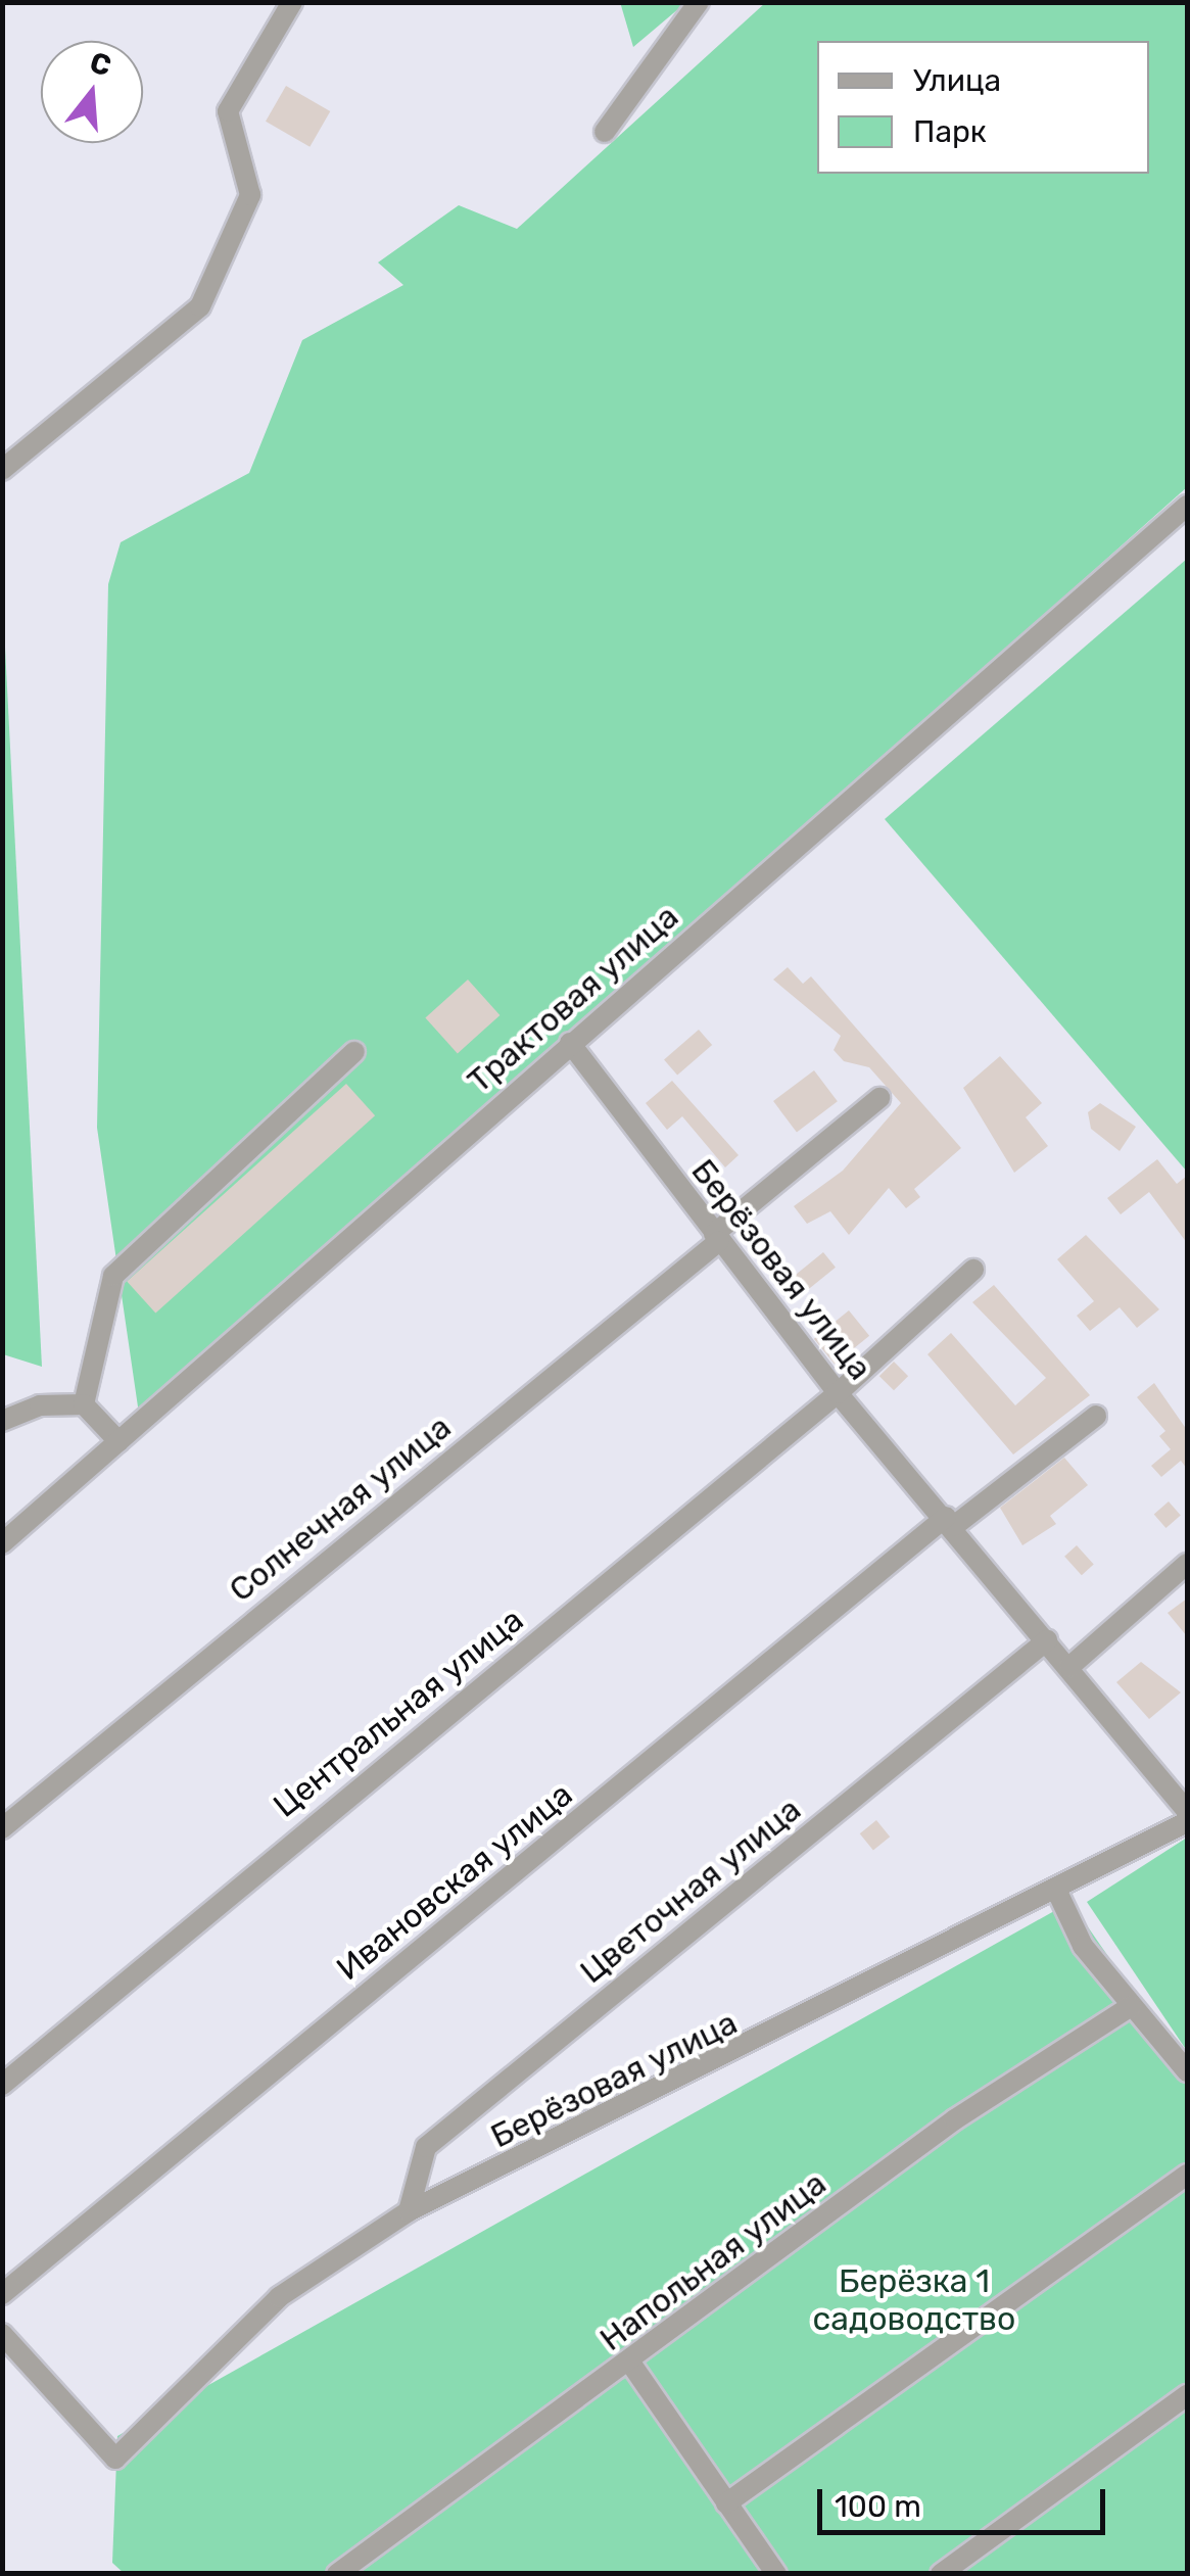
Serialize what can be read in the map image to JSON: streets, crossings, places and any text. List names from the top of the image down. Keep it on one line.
{"streets":{"street":["Трактовая улица","Берёзовая улица","Солнечная улица","Центральная улица","Ивановская улица","Цветочная улица","Напольная улица"]},"crossings":[["Трактовая улица","Берёзовая улица"],["Берёзовая улица","Солнечная улица"],["Берёзовая улица","Центральная улица"],["Берёзовая улица","Ивановская улица"],["Берёзовая улица","Цветочная улица"]],"parks":["Берёзка 1 садоводство"],"legend":["Улица","Парк"],"scale_bar":"100 m","north":"top"}
